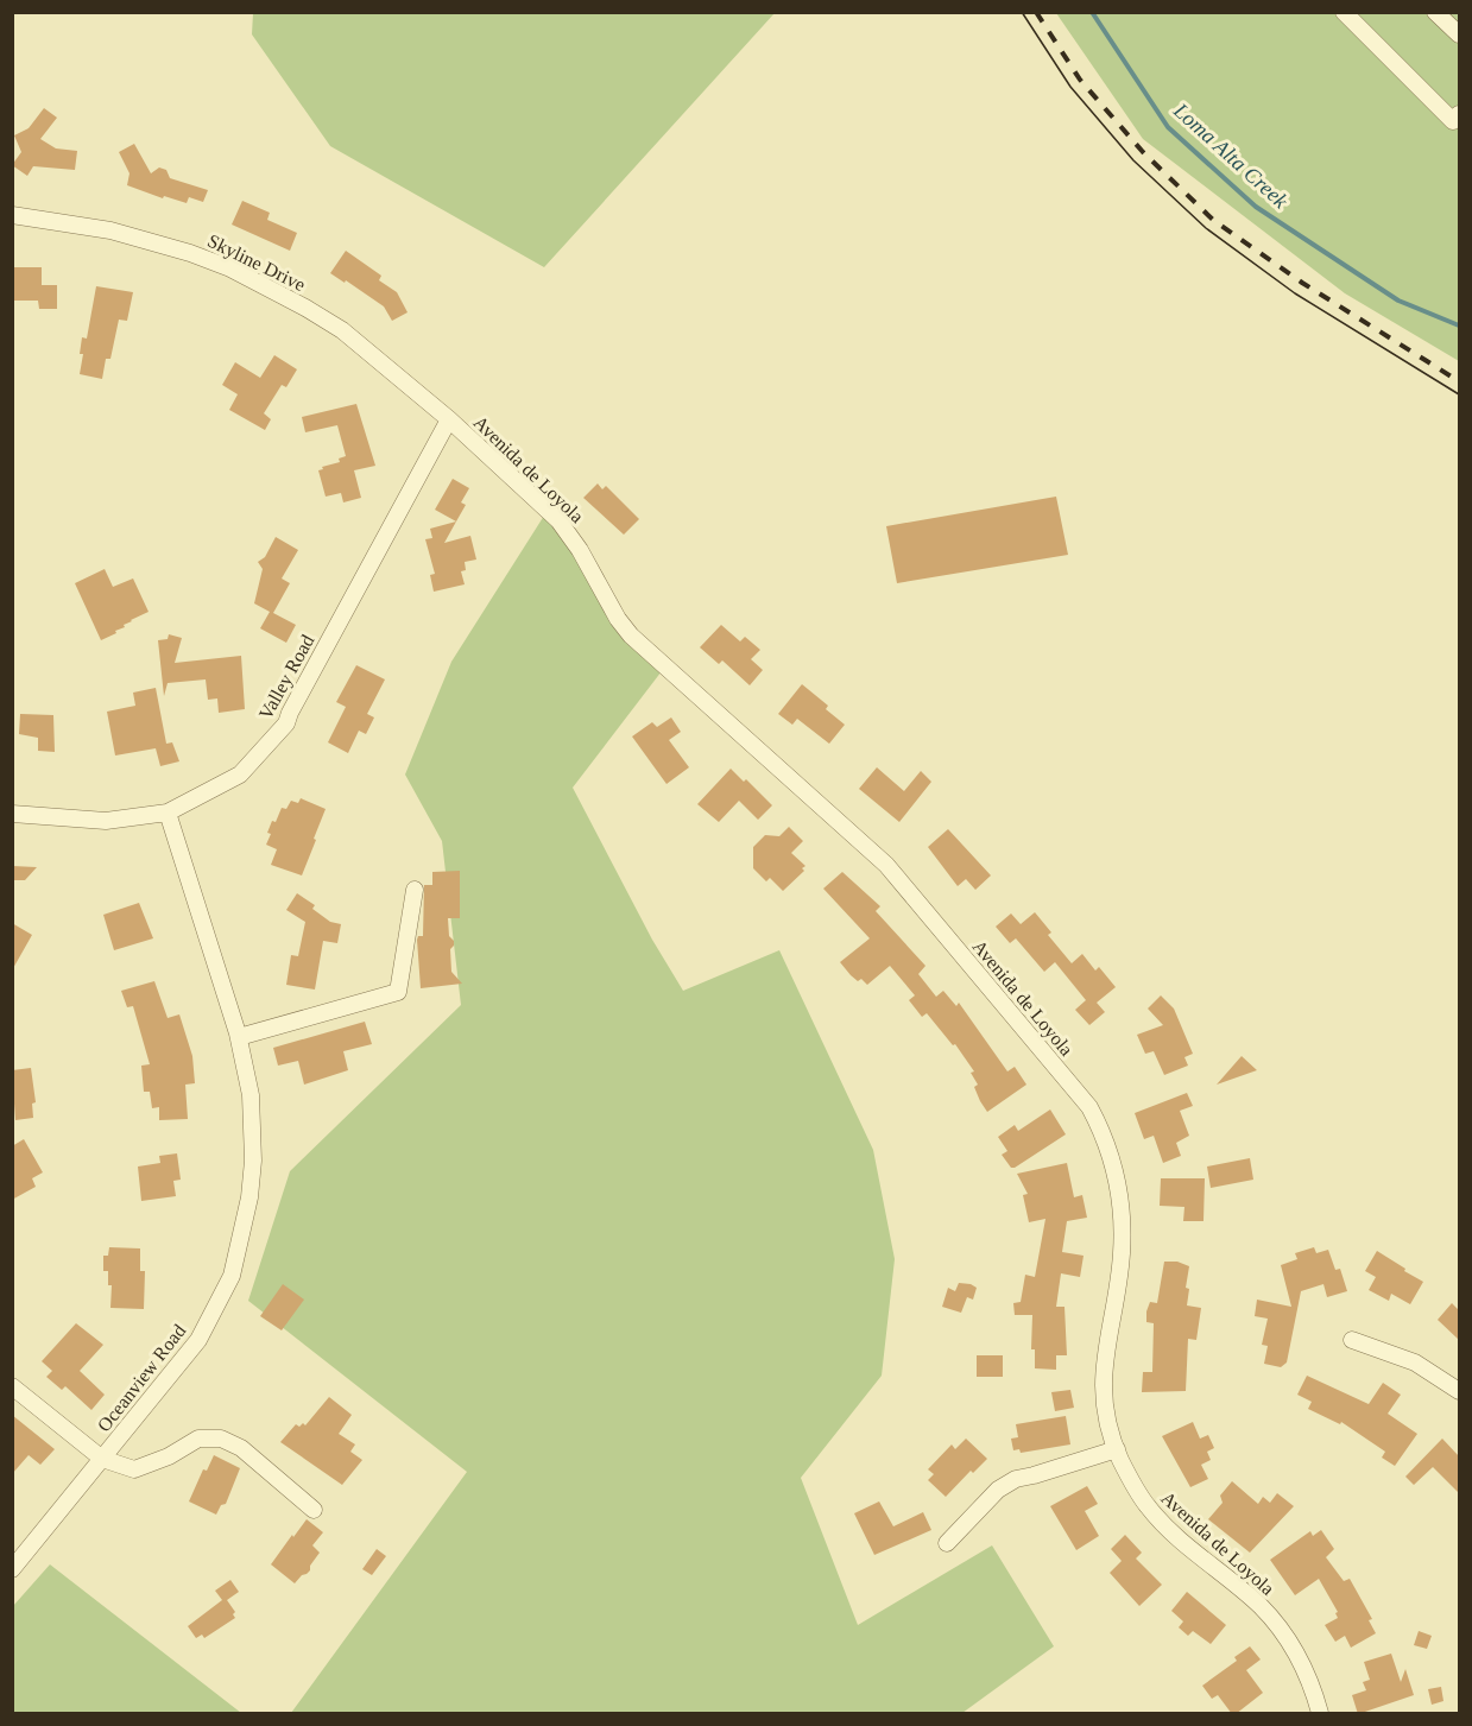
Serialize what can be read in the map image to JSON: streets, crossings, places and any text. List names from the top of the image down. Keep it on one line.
{"streets":{"street":["Skyline Drive","Avenida de Loyola","Valley Road","Oceanview Road"]},"crossings":[["Skyline Drive","Avenida de Loyola"],["Skyline Drive","Valley Road"],["Avenida de Loyola","Valley Road"],["Valley Road","Oceanview Road"]],"water":["Loma Alta Creek"]}
